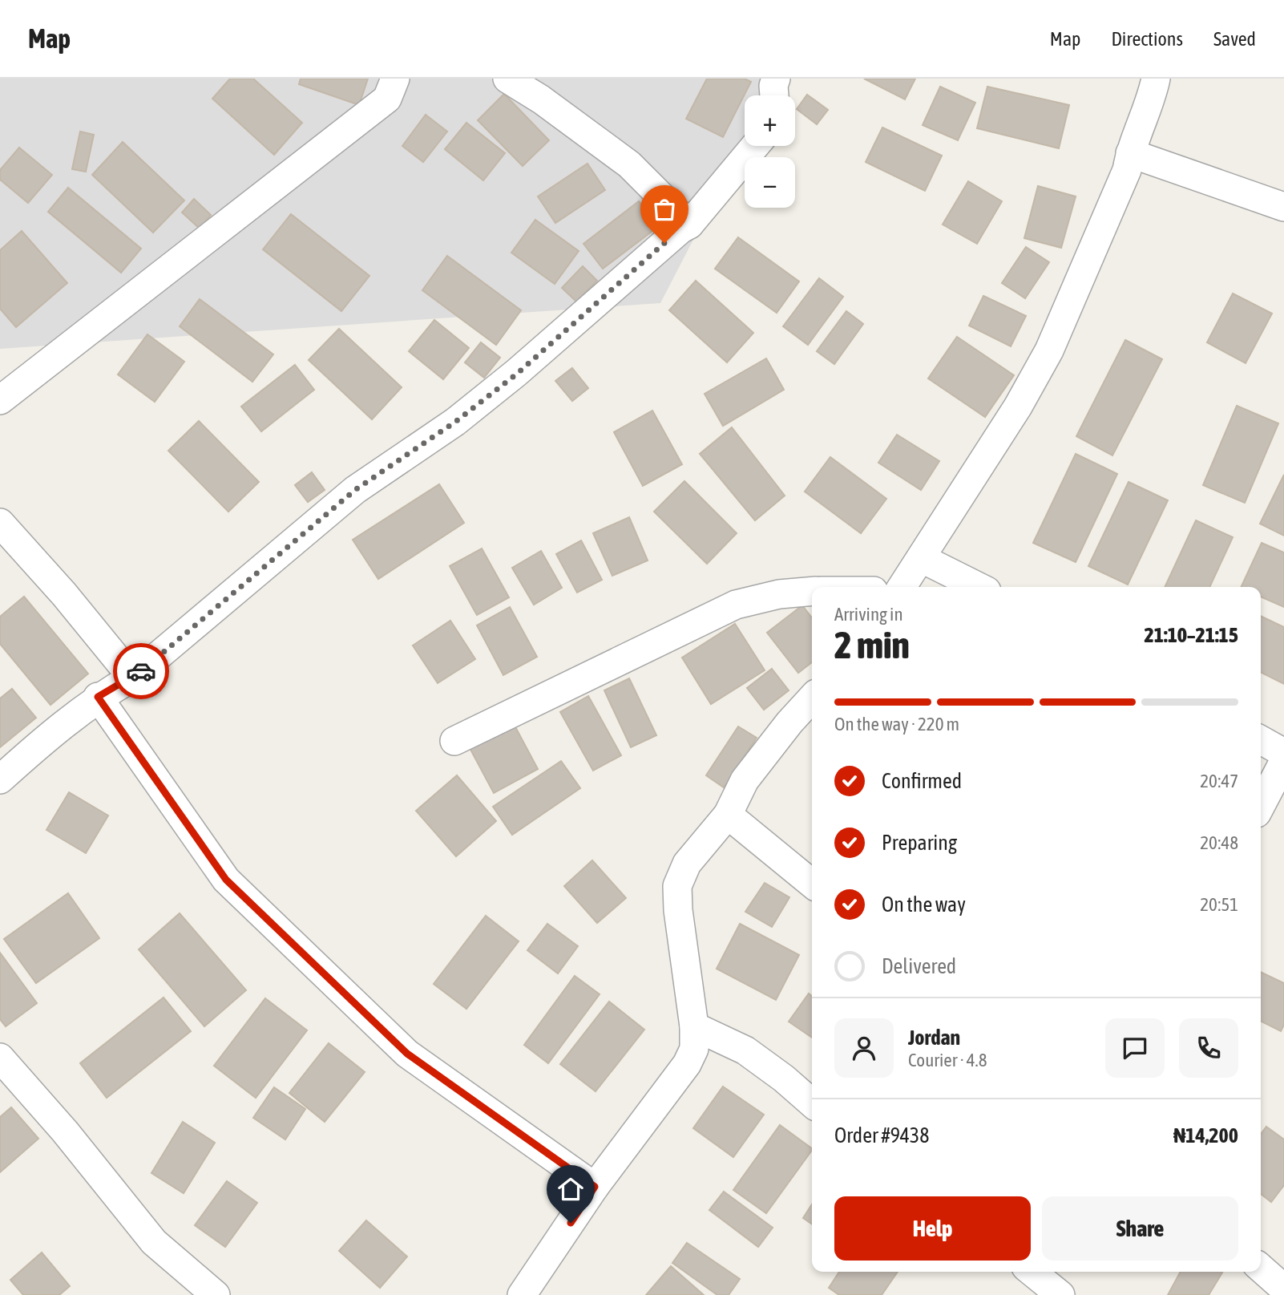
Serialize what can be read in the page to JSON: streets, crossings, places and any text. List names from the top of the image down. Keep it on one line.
{"page":{"header":"Map","nav":["Map","Directions","Saved"],"map_buttons":["+","−"],"heading":["2 min","Arriving in","21:10–21:15"],"panel":["Jordan","Courier · 4.8","Order #9438","₦14,200"],"bar":"On the way · 220 m","list":[["Confirmed","20:47"],["Preparing","20:48"],["On the way","20:51"],"Delivered"],"buttons":["Help","Share"]}}
